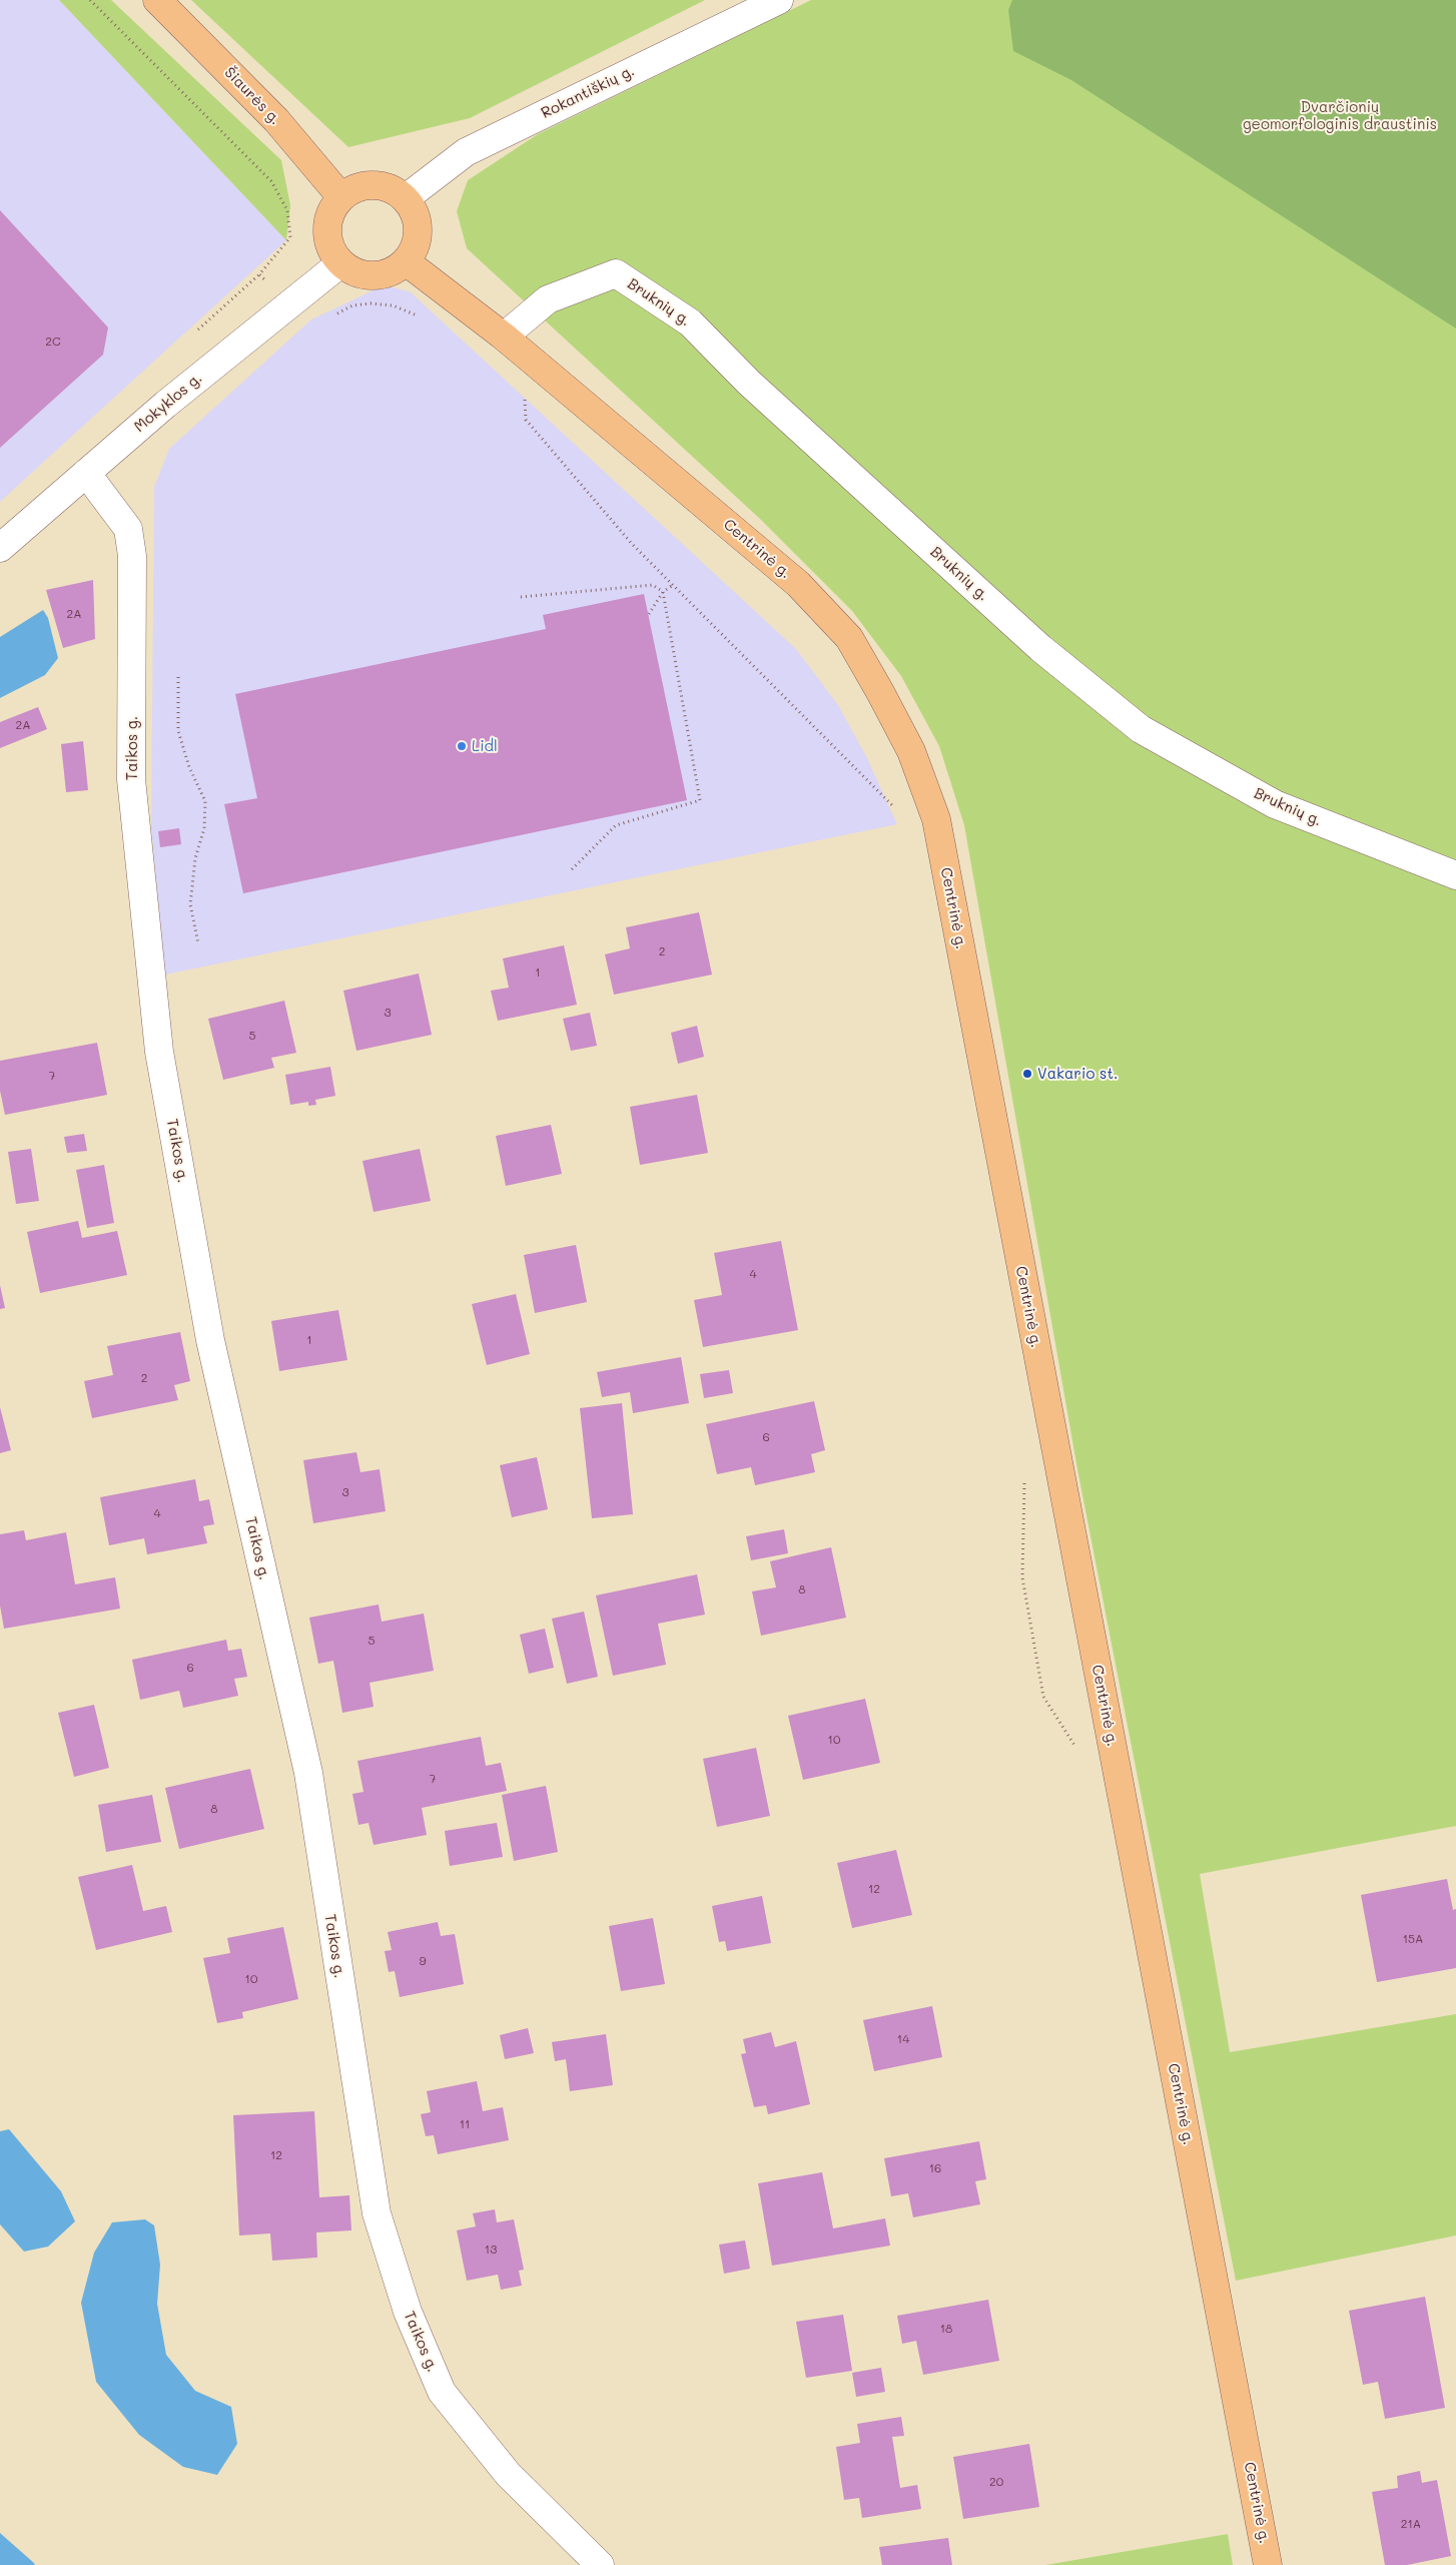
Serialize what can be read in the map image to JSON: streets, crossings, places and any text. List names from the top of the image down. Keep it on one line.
{"streets":{"main road":["Šiaurės g.","Centrinė g."],"street":["Rokantiškių g.","Bruknių g.","Mokyklos g.","Taikos g."]},"crossings":[["Rokantiškių g.","Šiaurės g."],["Rokantiškių g.","Mokyklos g."],["Rokantiškių g.","Centrinė g."],["Šiaurės g.","Mokyklos g."],["Šiaurės g.","Centrinė g."],["Bruknių g.","Centrinė g."],["Mokyklos g.","Centrinė g."],["Mokyklos g.","Taikos g."]],"parks":["Dvarčionių geomorfologinis draustinis"],"places":["Lidl","Vakario st."],"house_numbers":["2C","2A","2A","2","1","3","5","7","4","1","2","6","3","4","8","5","6","10","7","8","12","15A","9","10","14","11","12","16","13","18","20","21A"]}
